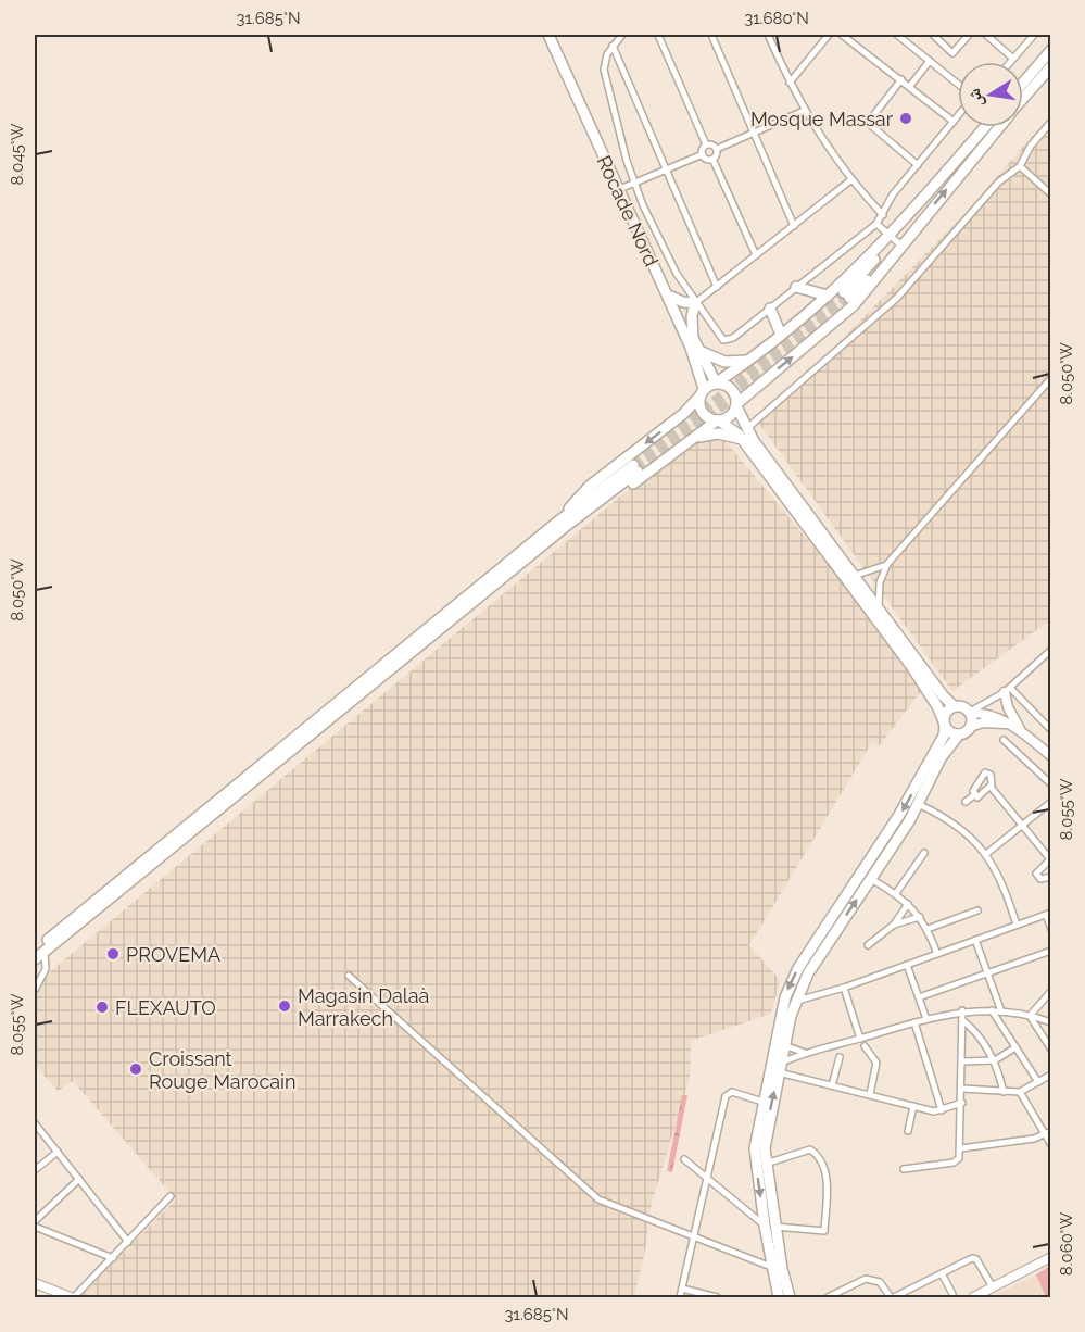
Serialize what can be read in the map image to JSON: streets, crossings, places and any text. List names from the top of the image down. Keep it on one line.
{"streets":{"highway":["Rocade Nord"]},"places":["Mosque Massar","PROVEMA","Magasin Dalaà Marrakech","FLEXAUTO","Croissant Rouge Marocain"],"north":"left","coordinates":["31.685°N","31.680°N","8.045°W","8.050°W","8.055°W","8.060°W"]}
